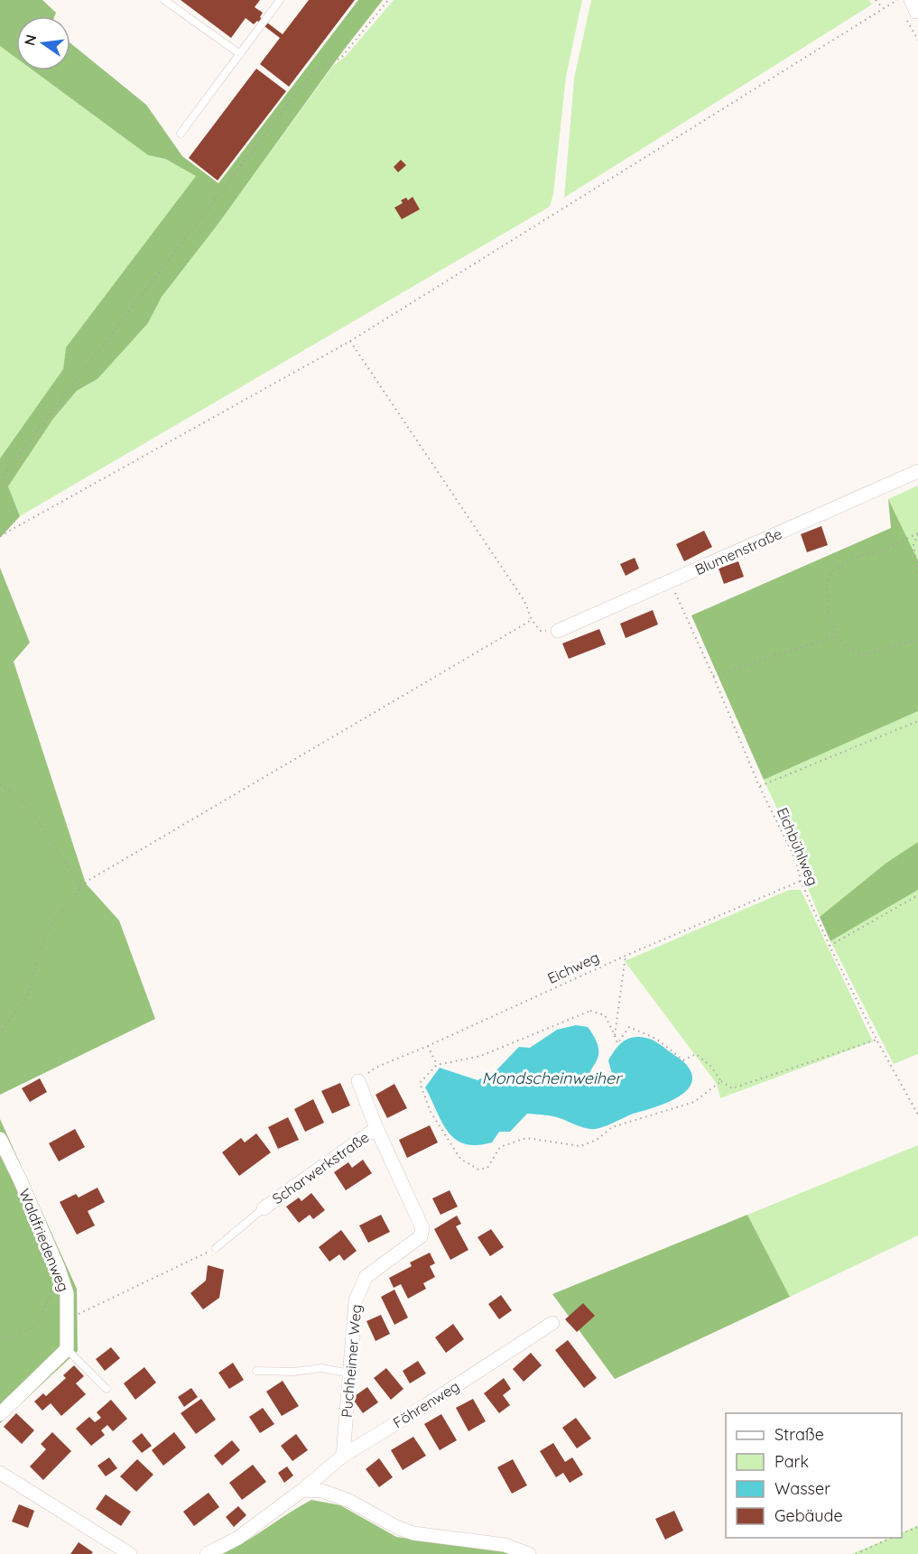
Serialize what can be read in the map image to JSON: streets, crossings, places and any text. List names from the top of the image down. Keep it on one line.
{"streets":{"street":["Blumenstraße","Scharwerkstraße","Waldfriedenweg","Puchheimer Weg","Föhrenweg"],"path":["Eichbühlweg","Eichweg"]},"crossings":[["Blumenstraße","Eichbühlweg"],["Eichbühlweg","Eichweg"],["Eichweg","Puchheimer Weg"],["Scharwerkstraße","Puchheimer Weg"],["Puchheimer Weg","Föhrenweg"]],"water":["Mondscheinweiher"],"legend":["Straße","Park","Wasser","Gebäude"],"north":"left"}
